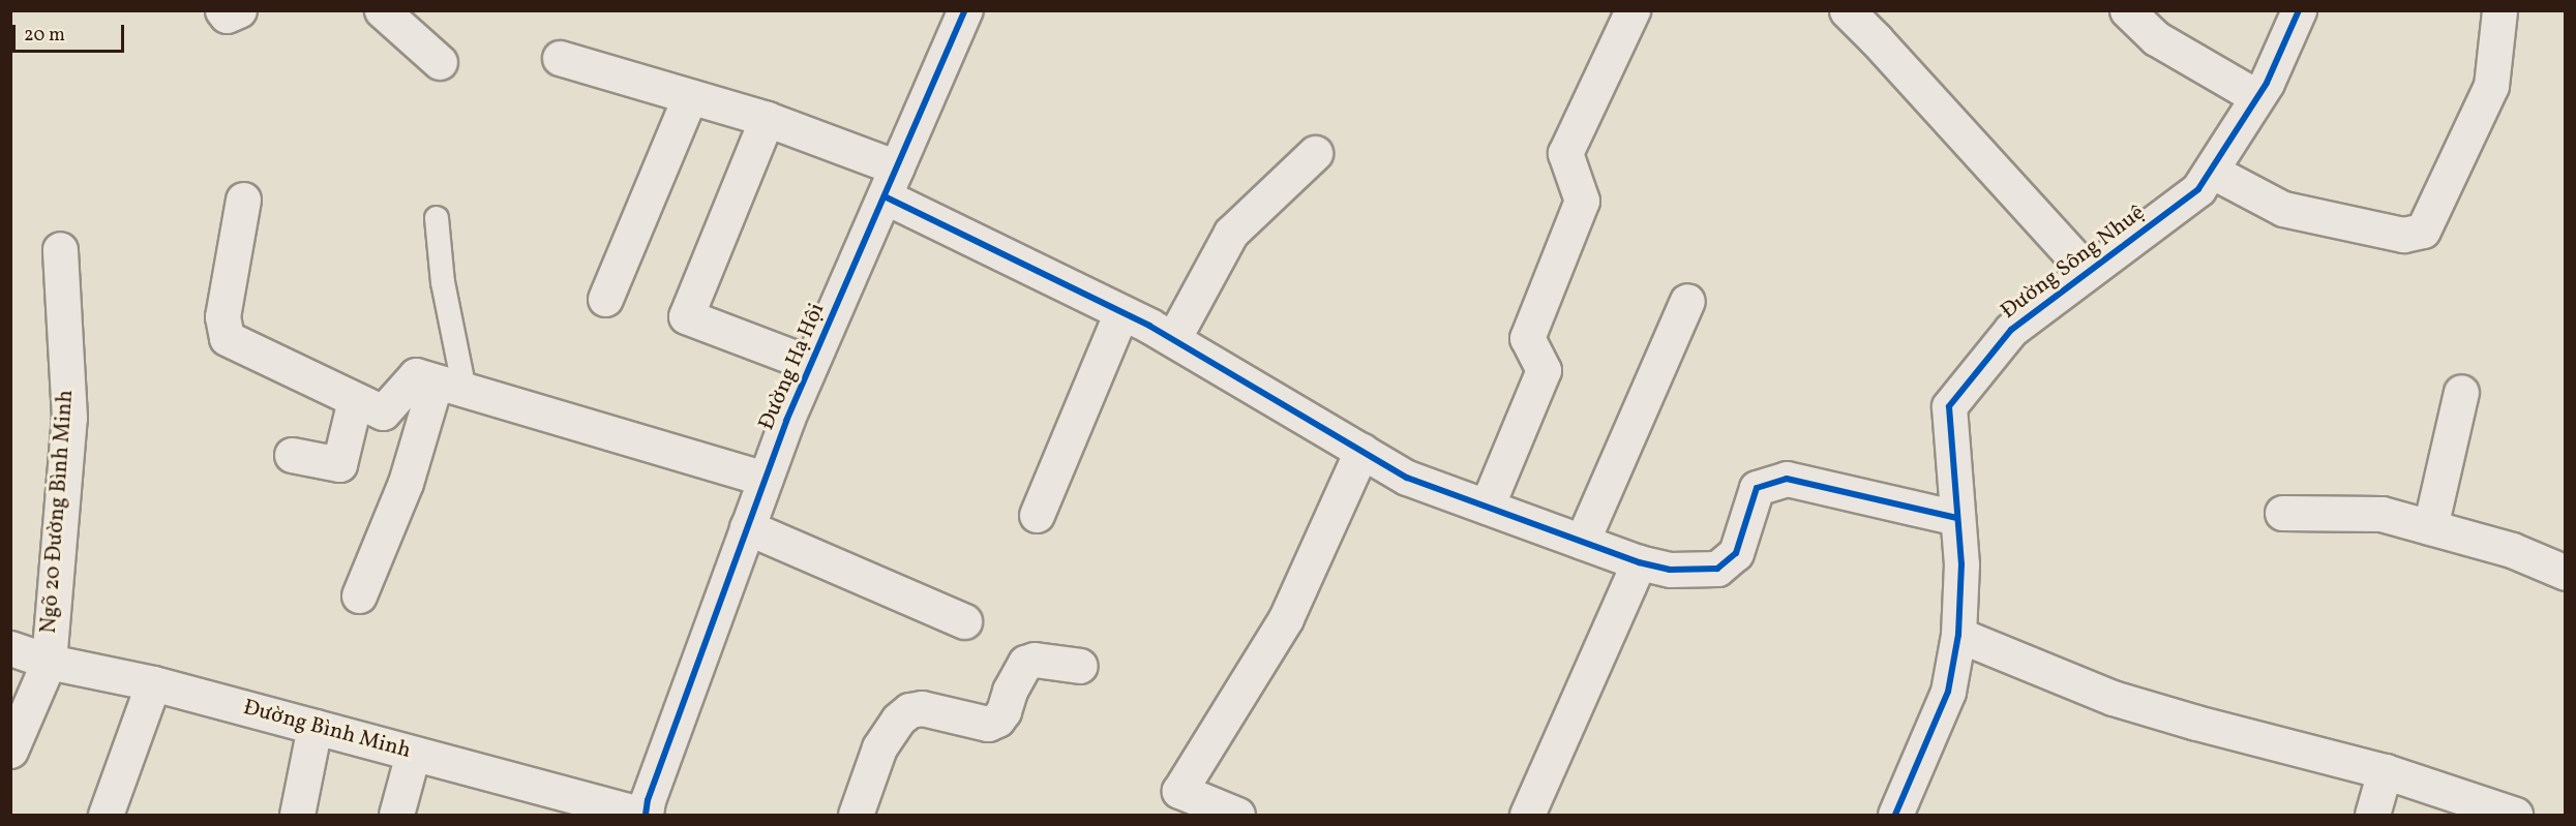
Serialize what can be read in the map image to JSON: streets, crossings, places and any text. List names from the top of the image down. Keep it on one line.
{"streets":{"street":["Đường Sông Nhuệ","Đường Hạ Hội","Ngõ 20 Đường Bình Minh","Đường Bình Minh"]},"crossings":[["Đường Hạ Hội","Đường Bình Minh"],["Ngõ 20 Đường Bình Minh","Đường Bình Minh"]],"scale_bar":"20 m"}
